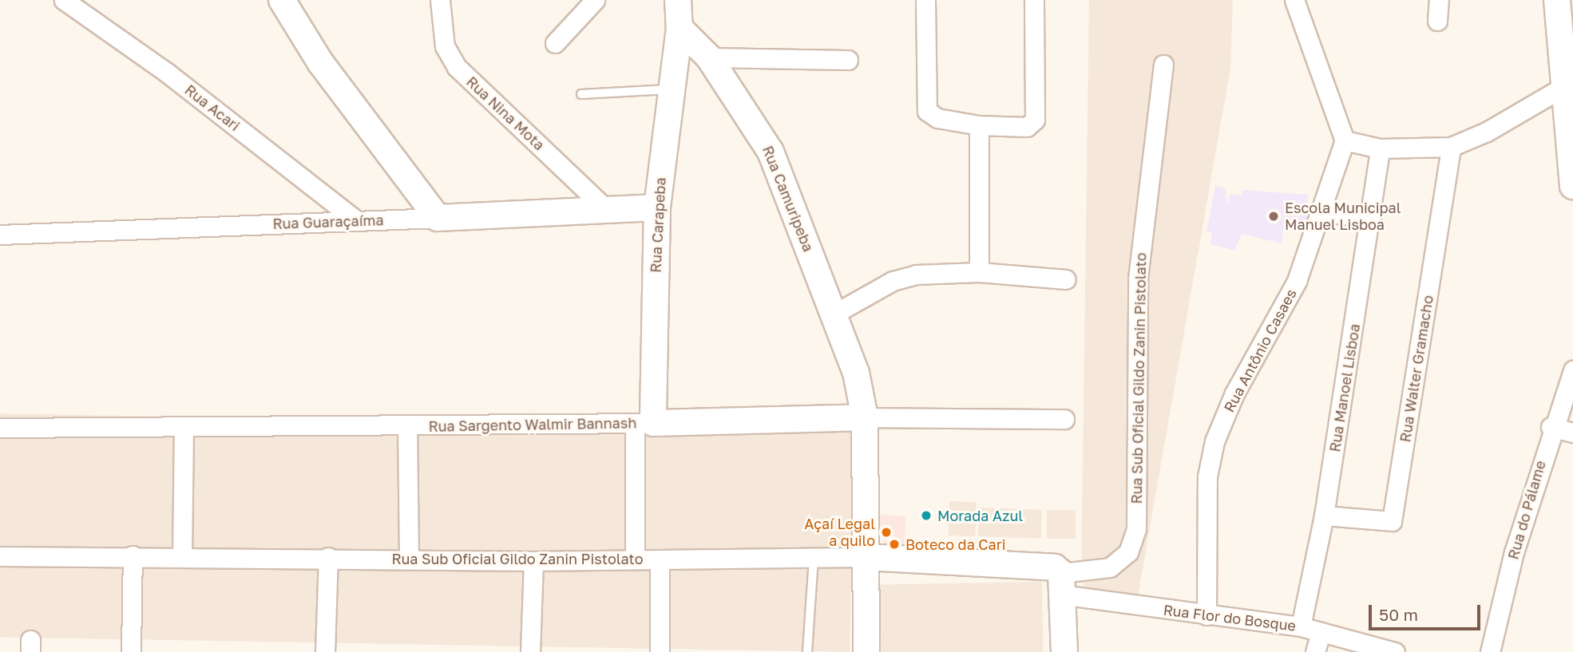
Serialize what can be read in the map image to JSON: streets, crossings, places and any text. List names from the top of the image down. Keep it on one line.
{"streets":{"main road":["Rua Camuripeba","Rua Guaraçaíma","Rua Carapeba","Rua Sub Oficial Gildo Zanin Pistolato","Rua Sargento Walmir Bannash"],"street":["Rua Acari","Rua Nina Mota","Rua Antônio Casaes","Rua Walter Gramacho","Rua Manoel Lisboa","Rua do Pálame","Rua Flor do Bosque"]},"crossings":[["Rua Acari","Rua Guaraçaíma"],["Rua Nina Mota","Rua Guaraçaíma"],["Rua Camuripeba","Rua Carapeba"],["Rua Camuripeba","Rua Sub Oficial Gildo Zanin Pistolato"],["Rua Camuripeba","Rua Sargento Walmir Bannash"],["Rua Guaraçaíma","Rua Carapeba"],["Rua Carapeba","Rua Sub Oficial Gildo Zanin Pistolato"],["Rua Carapeba","Rua Sargento Walmir Bannash"],["Rua Antônio Casaes","Rua Flor do Bosque"],["Rua Walter Gramacho","Rua Manoel Lisboa"],["Rua Sub Oficial Gildo Zanin Pistolato","Rua Flor do Bosque"],["Rua Manoel Lisboa","Rua Flor do Bosque"]],"places":["Escola Municipal Manuel Lisboa","Morada Azul","Açaí Legal a quilo","Boteco da Cari"],"scale_bar":"50 m"}
